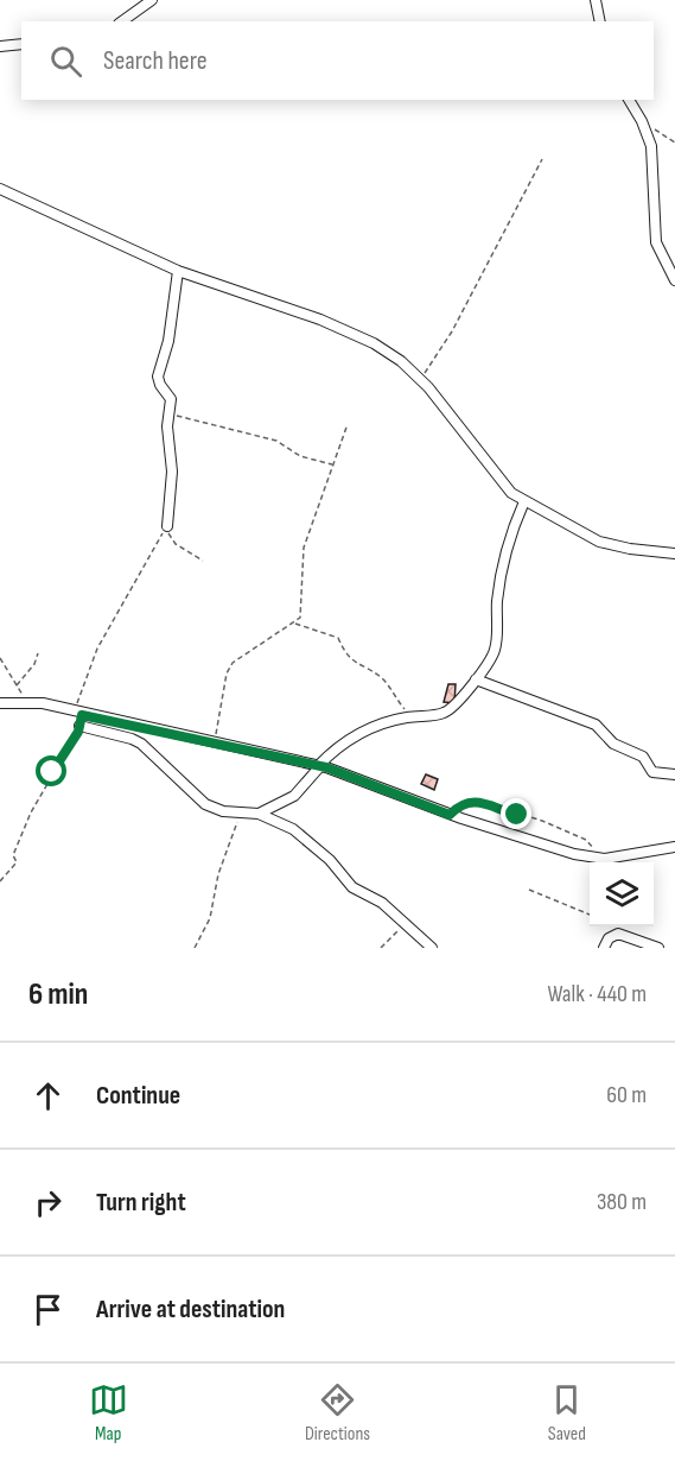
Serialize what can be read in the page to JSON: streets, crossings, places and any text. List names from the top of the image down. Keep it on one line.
{"page":{"search":"Search here","heading":["6 min","Walk · 440 m"],"list":[["Continue","60 m"],["Turn right","380 m"],"Arrive at destination"],"nav":["Map","Directions","Saved"]}}
